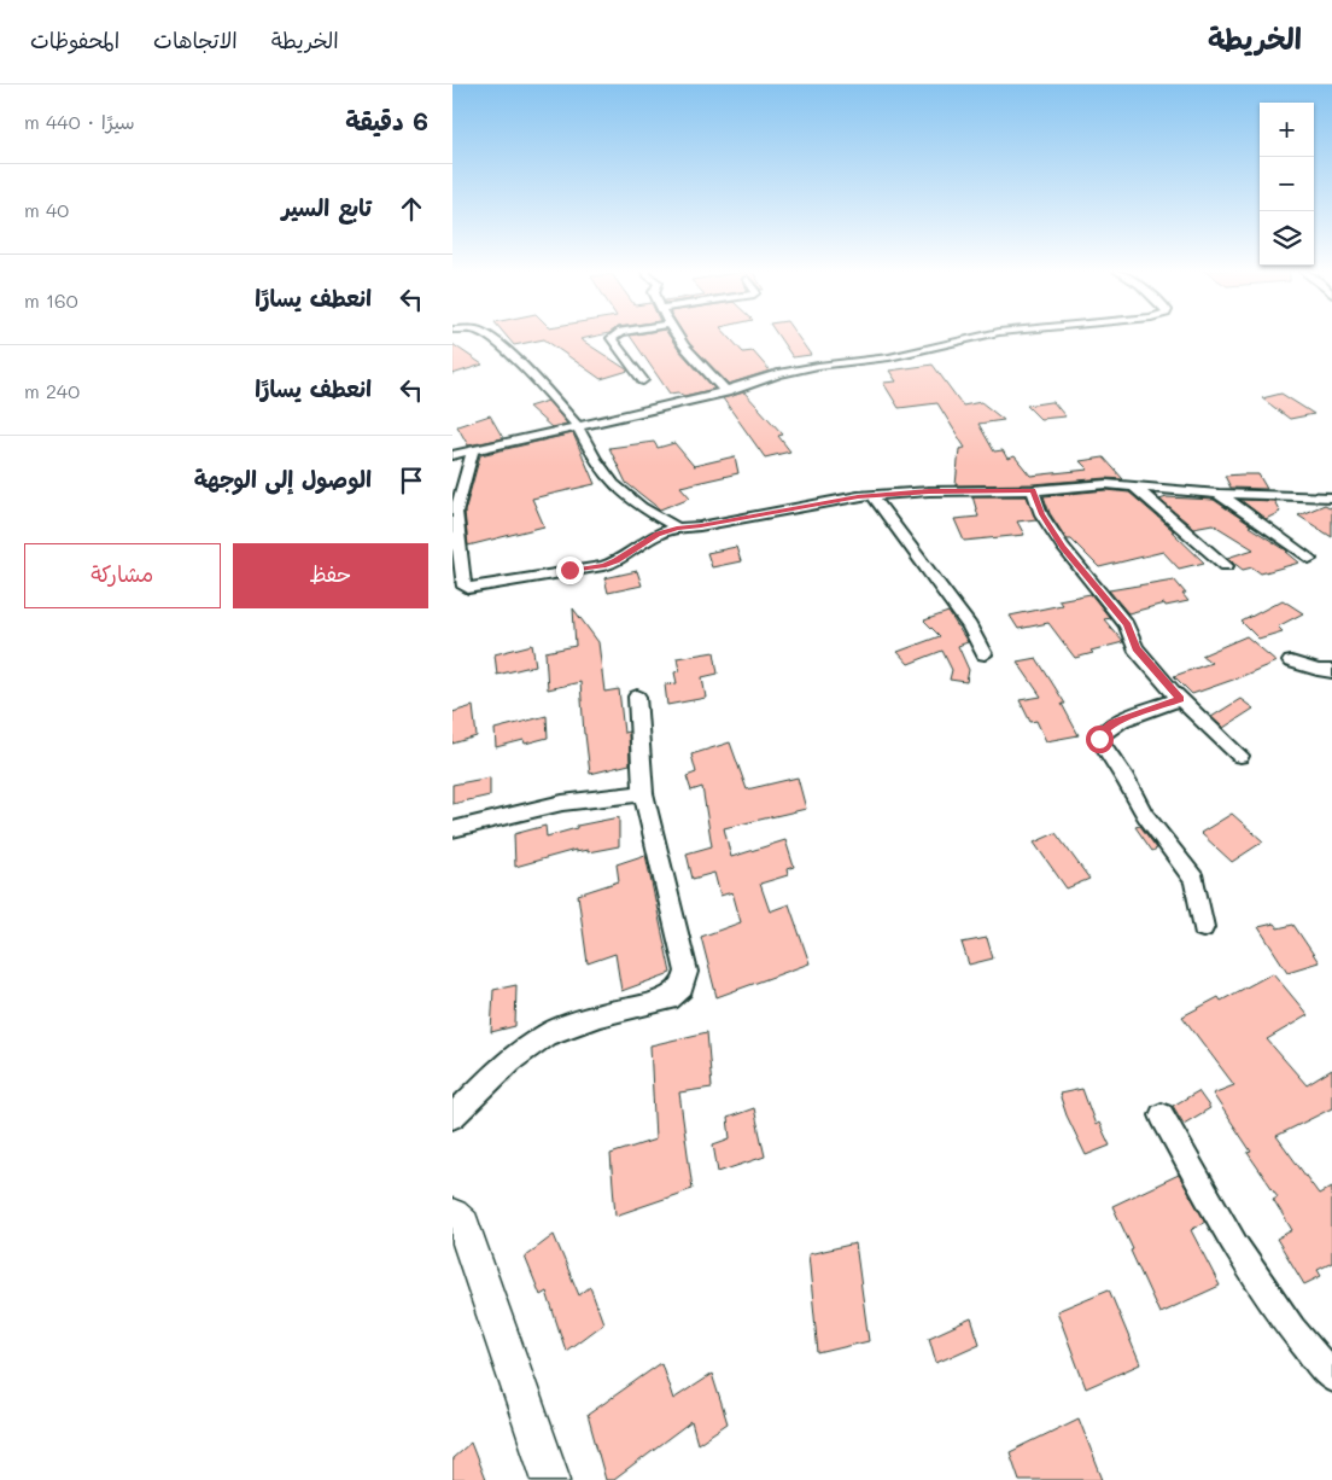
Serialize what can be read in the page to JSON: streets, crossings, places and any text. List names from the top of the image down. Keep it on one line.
{"page":{"header":"الخريطة","nav":["الخريطة","الاتجاهات","المحفوظات"],"heading":["6 دقيقة","سيرًا · 440 m"],"map_buttons":["+","−"],"list":[["تابع السير","40 m"],["انعطف يسارًا","160 m"],["انعطف يسارًا","240 m"],"الوصول إلى الوجهة"],"buttons":["حفظ","مشاركة"]}}
